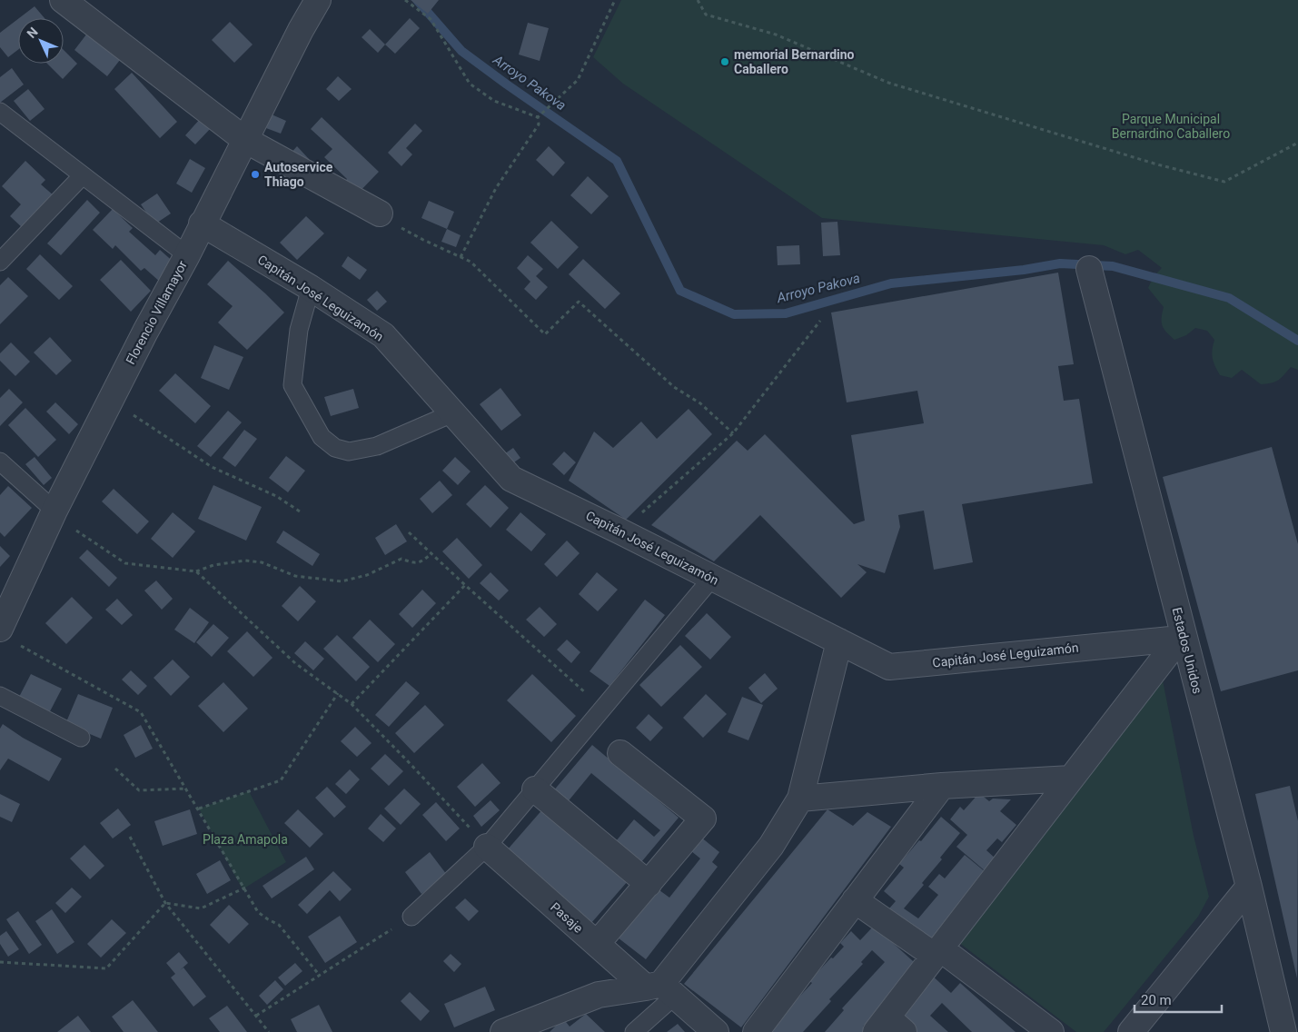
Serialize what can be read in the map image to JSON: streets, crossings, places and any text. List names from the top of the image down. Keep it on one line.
{"streets":{"street":["Capitán José Leguizamón","Florencio Villamayor","Estados Unidos","Pasaje"]},"crossings":[["Capitán José Leguizamón","Florencio Villamayor"],["Capitán José Leguizamón","Estados Unidos"]],"water":["Arroyo Pakova"],"parks":["Parque Municipal Bernardino Caballero","Plaza Amapola"],"places":["memorial Bernardino Caballero","Autoservice Thiago"],"scale_bar":"20 m","north":"top left"}
